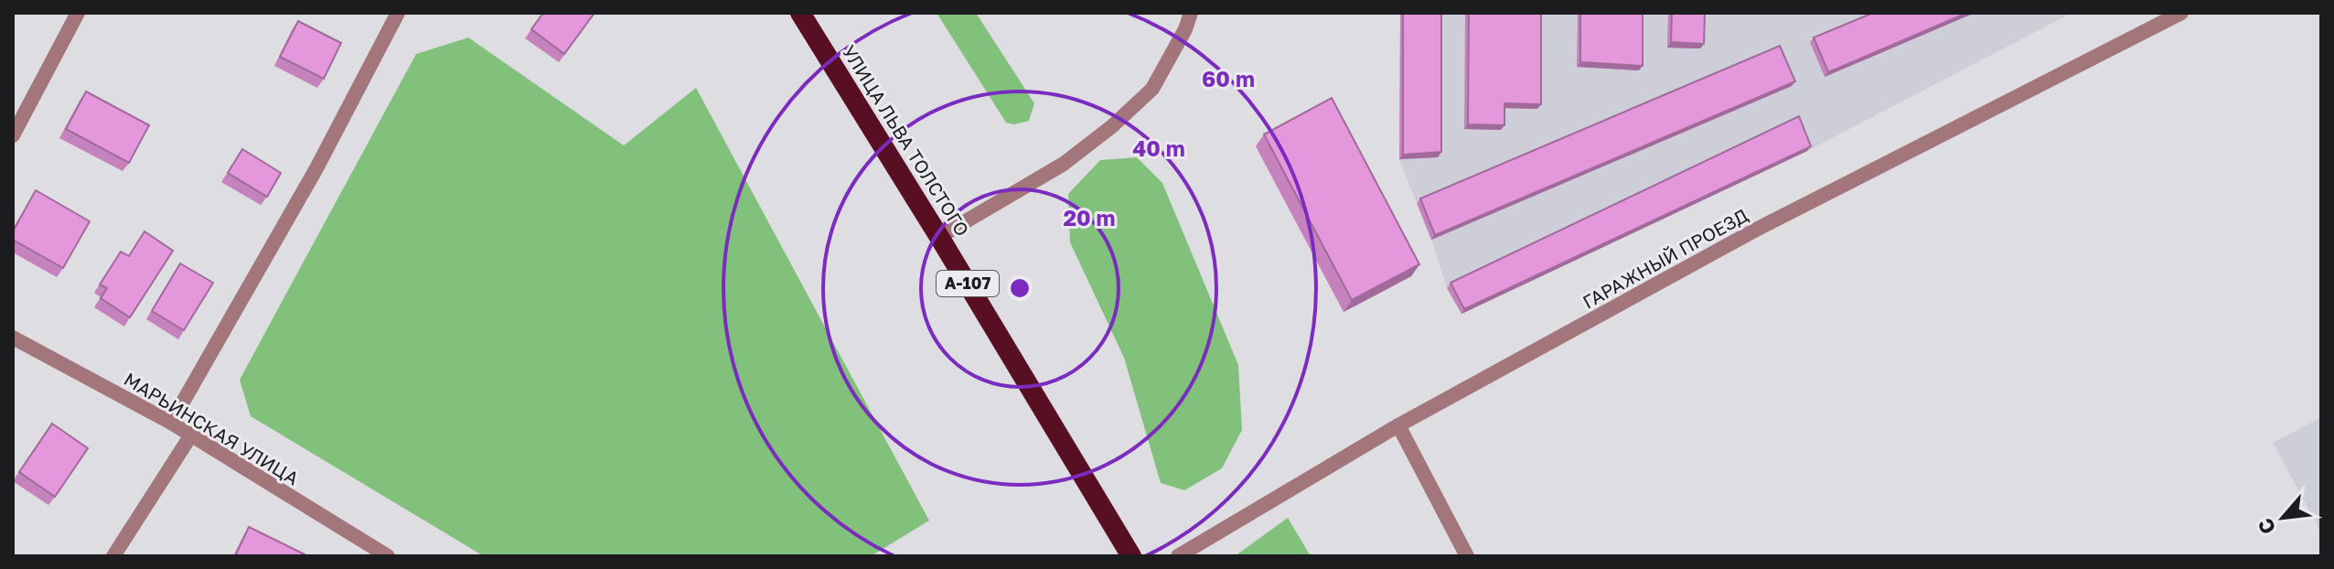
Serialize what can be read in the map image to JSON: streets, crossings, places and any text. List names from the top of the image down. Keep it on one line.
{"streets":{"highway":["УЛИЦА ЛЬВА ТОЛСТОГО","А-107"],"street":["ГАРАЖНЫЙ ПРОЕЗД","МАРЬИНСКАЯ УЛИЦА"]},"north":"bottom left","rings":["60 m","40 m","20 m"]}
